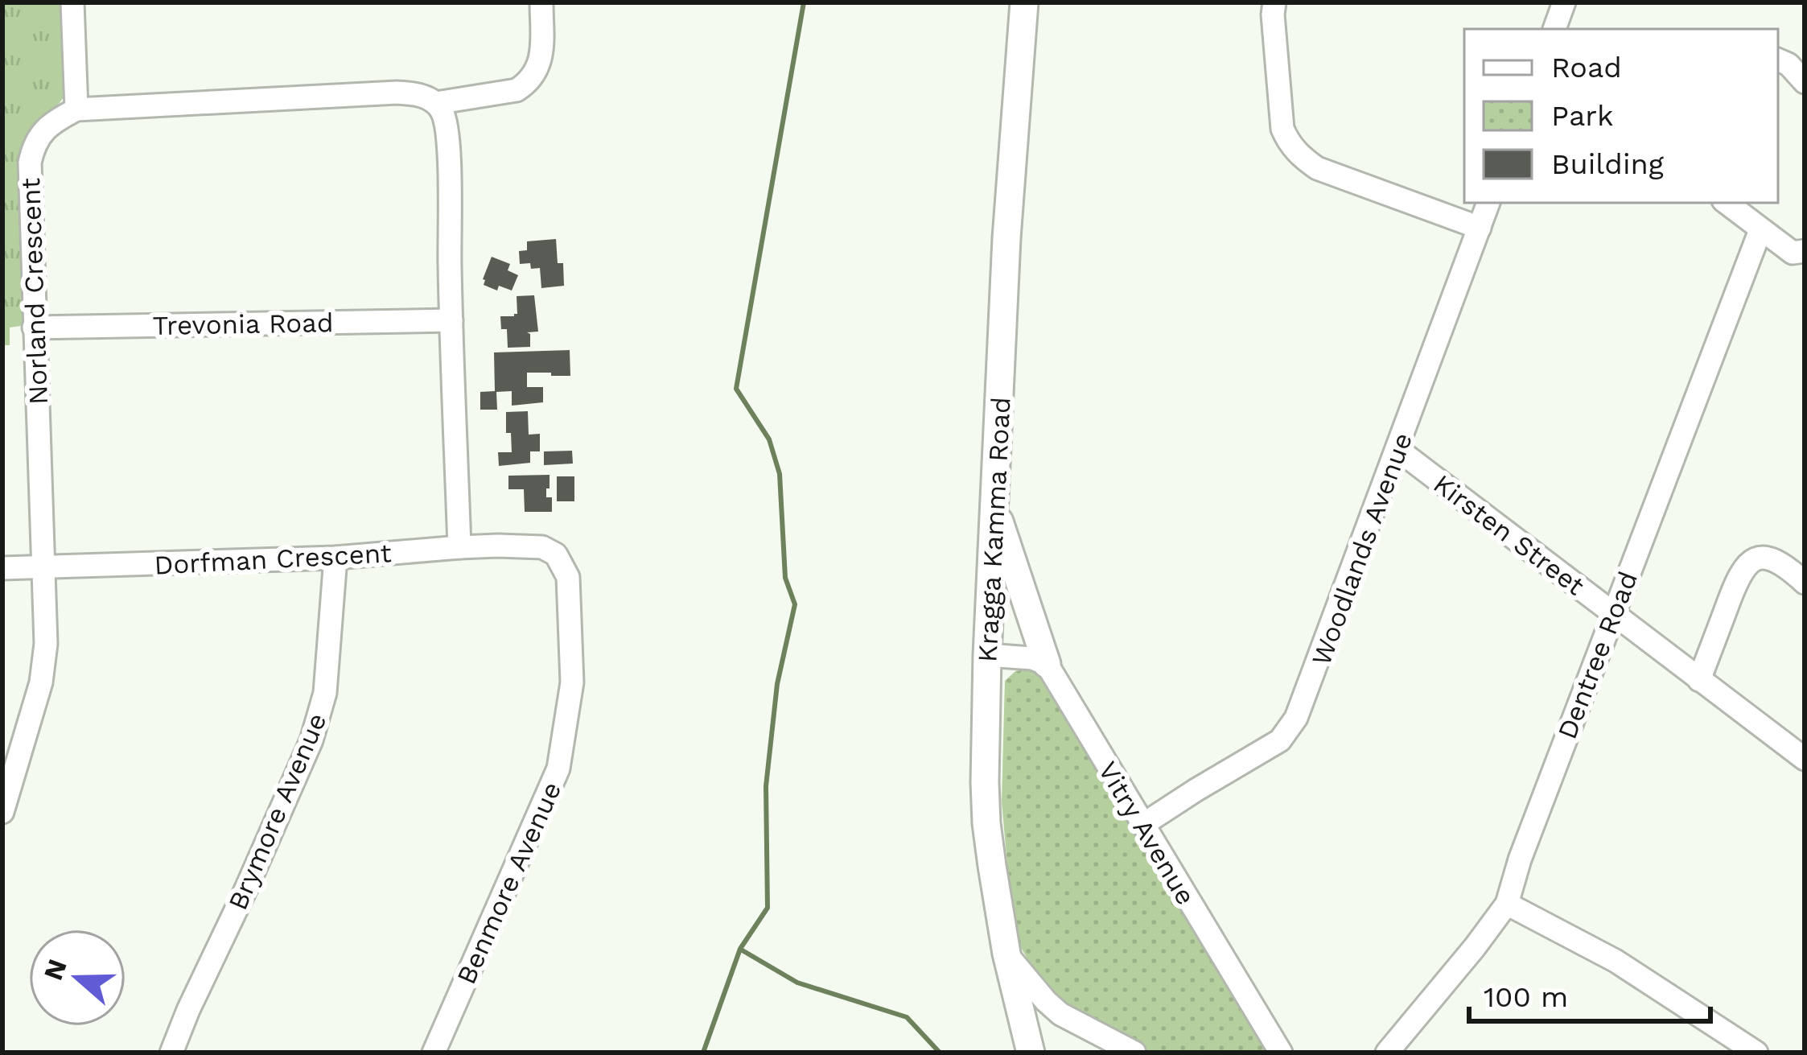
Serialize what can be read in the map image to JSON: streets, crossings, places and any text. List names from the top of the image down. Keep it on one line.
{"streets":{"main road":["Kragga Kamma Road"],"street":["Norland Crescent","Trevonia Road","Kirsten Street","Woodlands Avenue","Dorfman Crescent","Dentree Road","Brymore Avenue","Vitry Avenue","Benmore Avenue"]},"crossings":[["Norland Crescent","Trevonia Road"],["Norland Crescent","Dorfman Crescent"],["Kirsten Street","Woodlands Avenue"],["Kirsten Street","Dentree Road"],["Woodlands Avenue","Vitry Avenue"],["Dorfman Crescent","Brymore Avenue"],["Dorfman Crescent","Benmore Avenue"]],"legend":["Road","Park","Building"],"scale_bar":"100 m","north":"left"}
